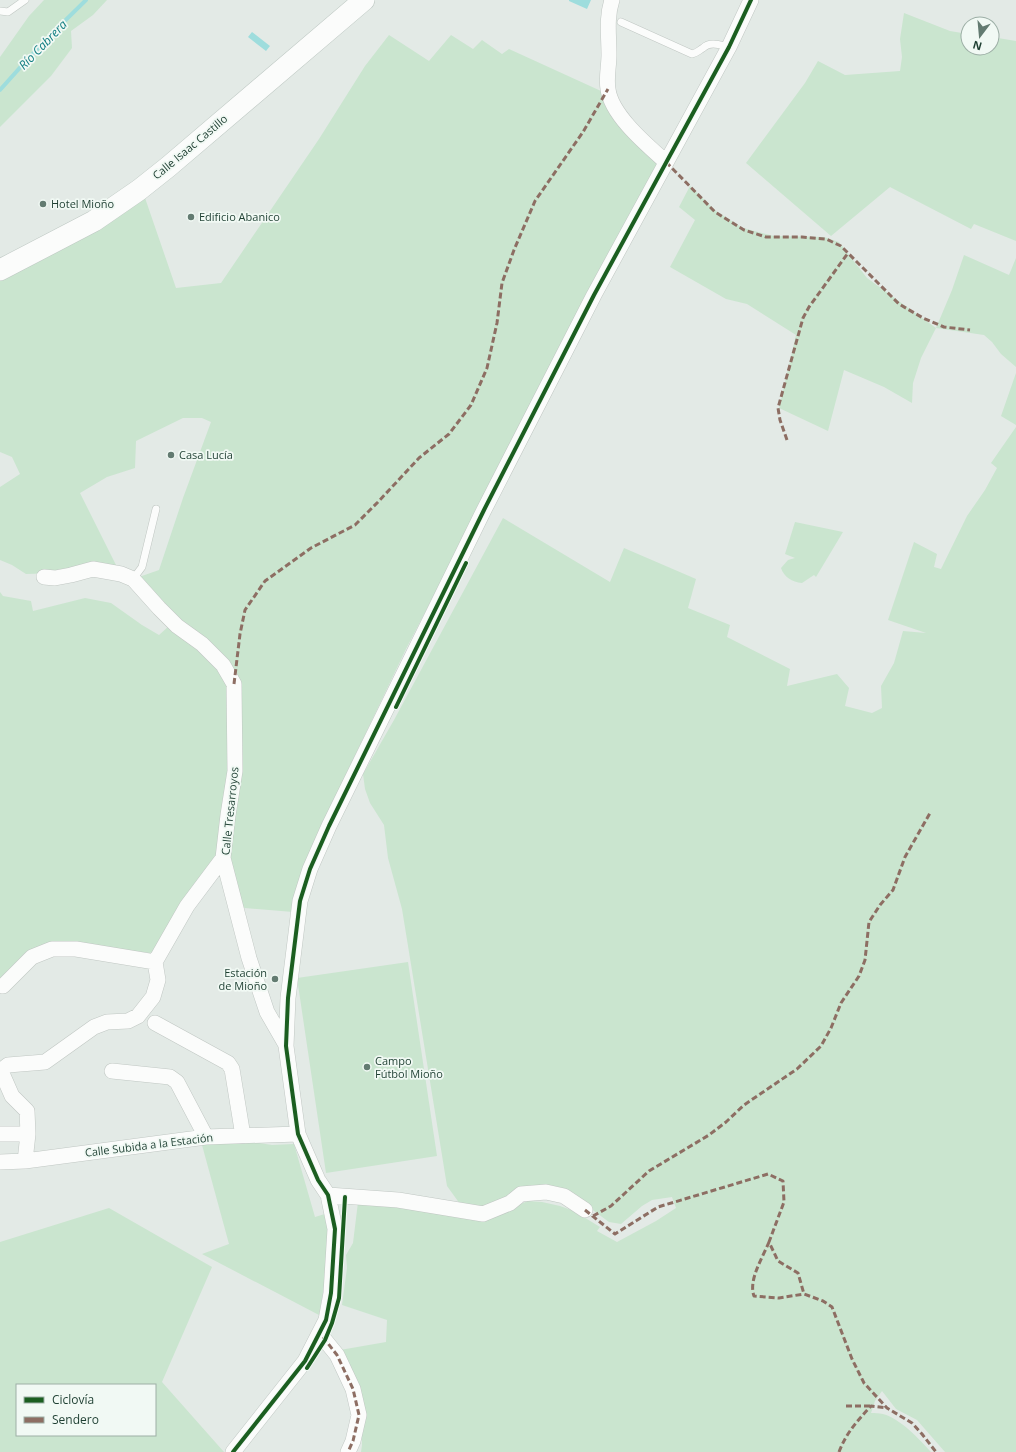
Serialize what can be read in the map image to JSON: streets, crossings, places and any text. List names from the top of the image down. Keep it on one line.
{"streets":{"street":["Calle Isaac Castillo","Calle Tresarroyos","Calle Subida a la Estación"]},"water":["Río Cabrera"],"places":["Hotel Mioño","Edificio Abanico","Casa Lucía","Estación de Mioño","Campo Fútbol Mioño"],"legend":["Ciclovía","Sendero"],"north":"bottom"}
